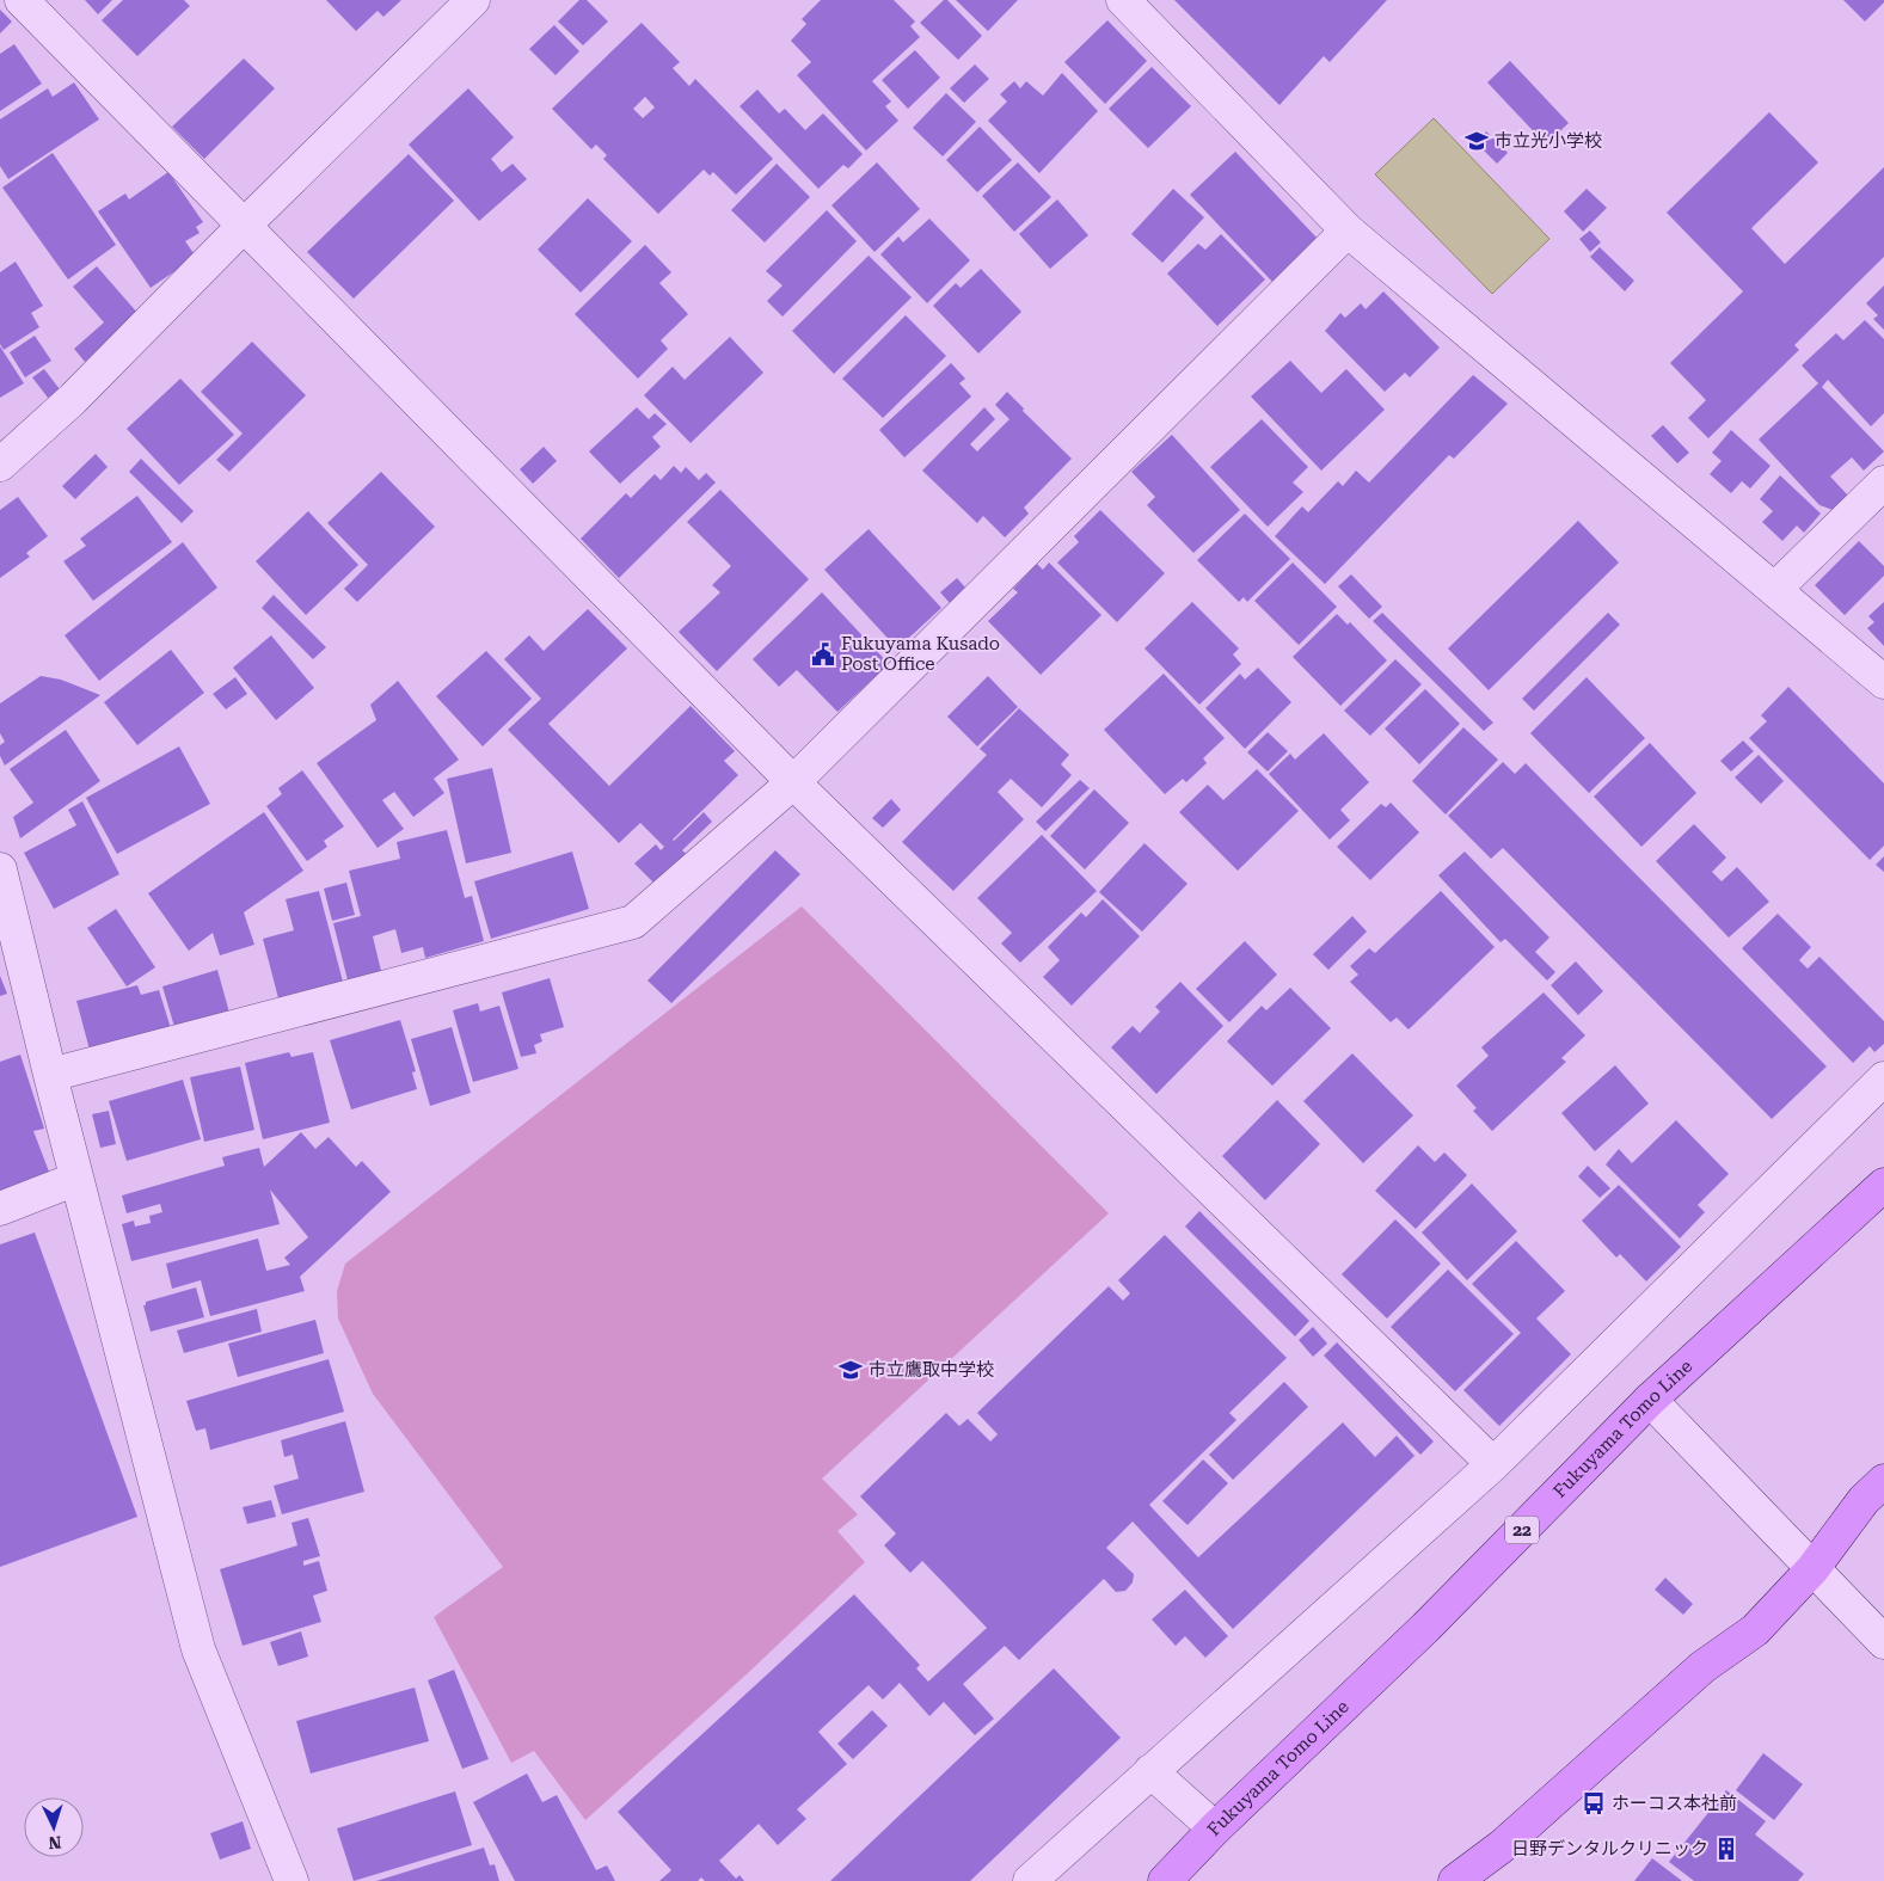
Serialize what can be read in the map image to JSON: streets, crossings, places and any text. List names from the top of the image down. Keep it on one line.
{"streets":{"main road":["Fukuyama Tomo Line","22"]},"places":{"school or university":["市立光小学校","市立鷹取中学校"],"public building":["Fukuyama Kusado Post Office"],"bus stop":["ホーコス本社前"],"building":["日野デンタルクリニック"]},"north":"bottom"}
